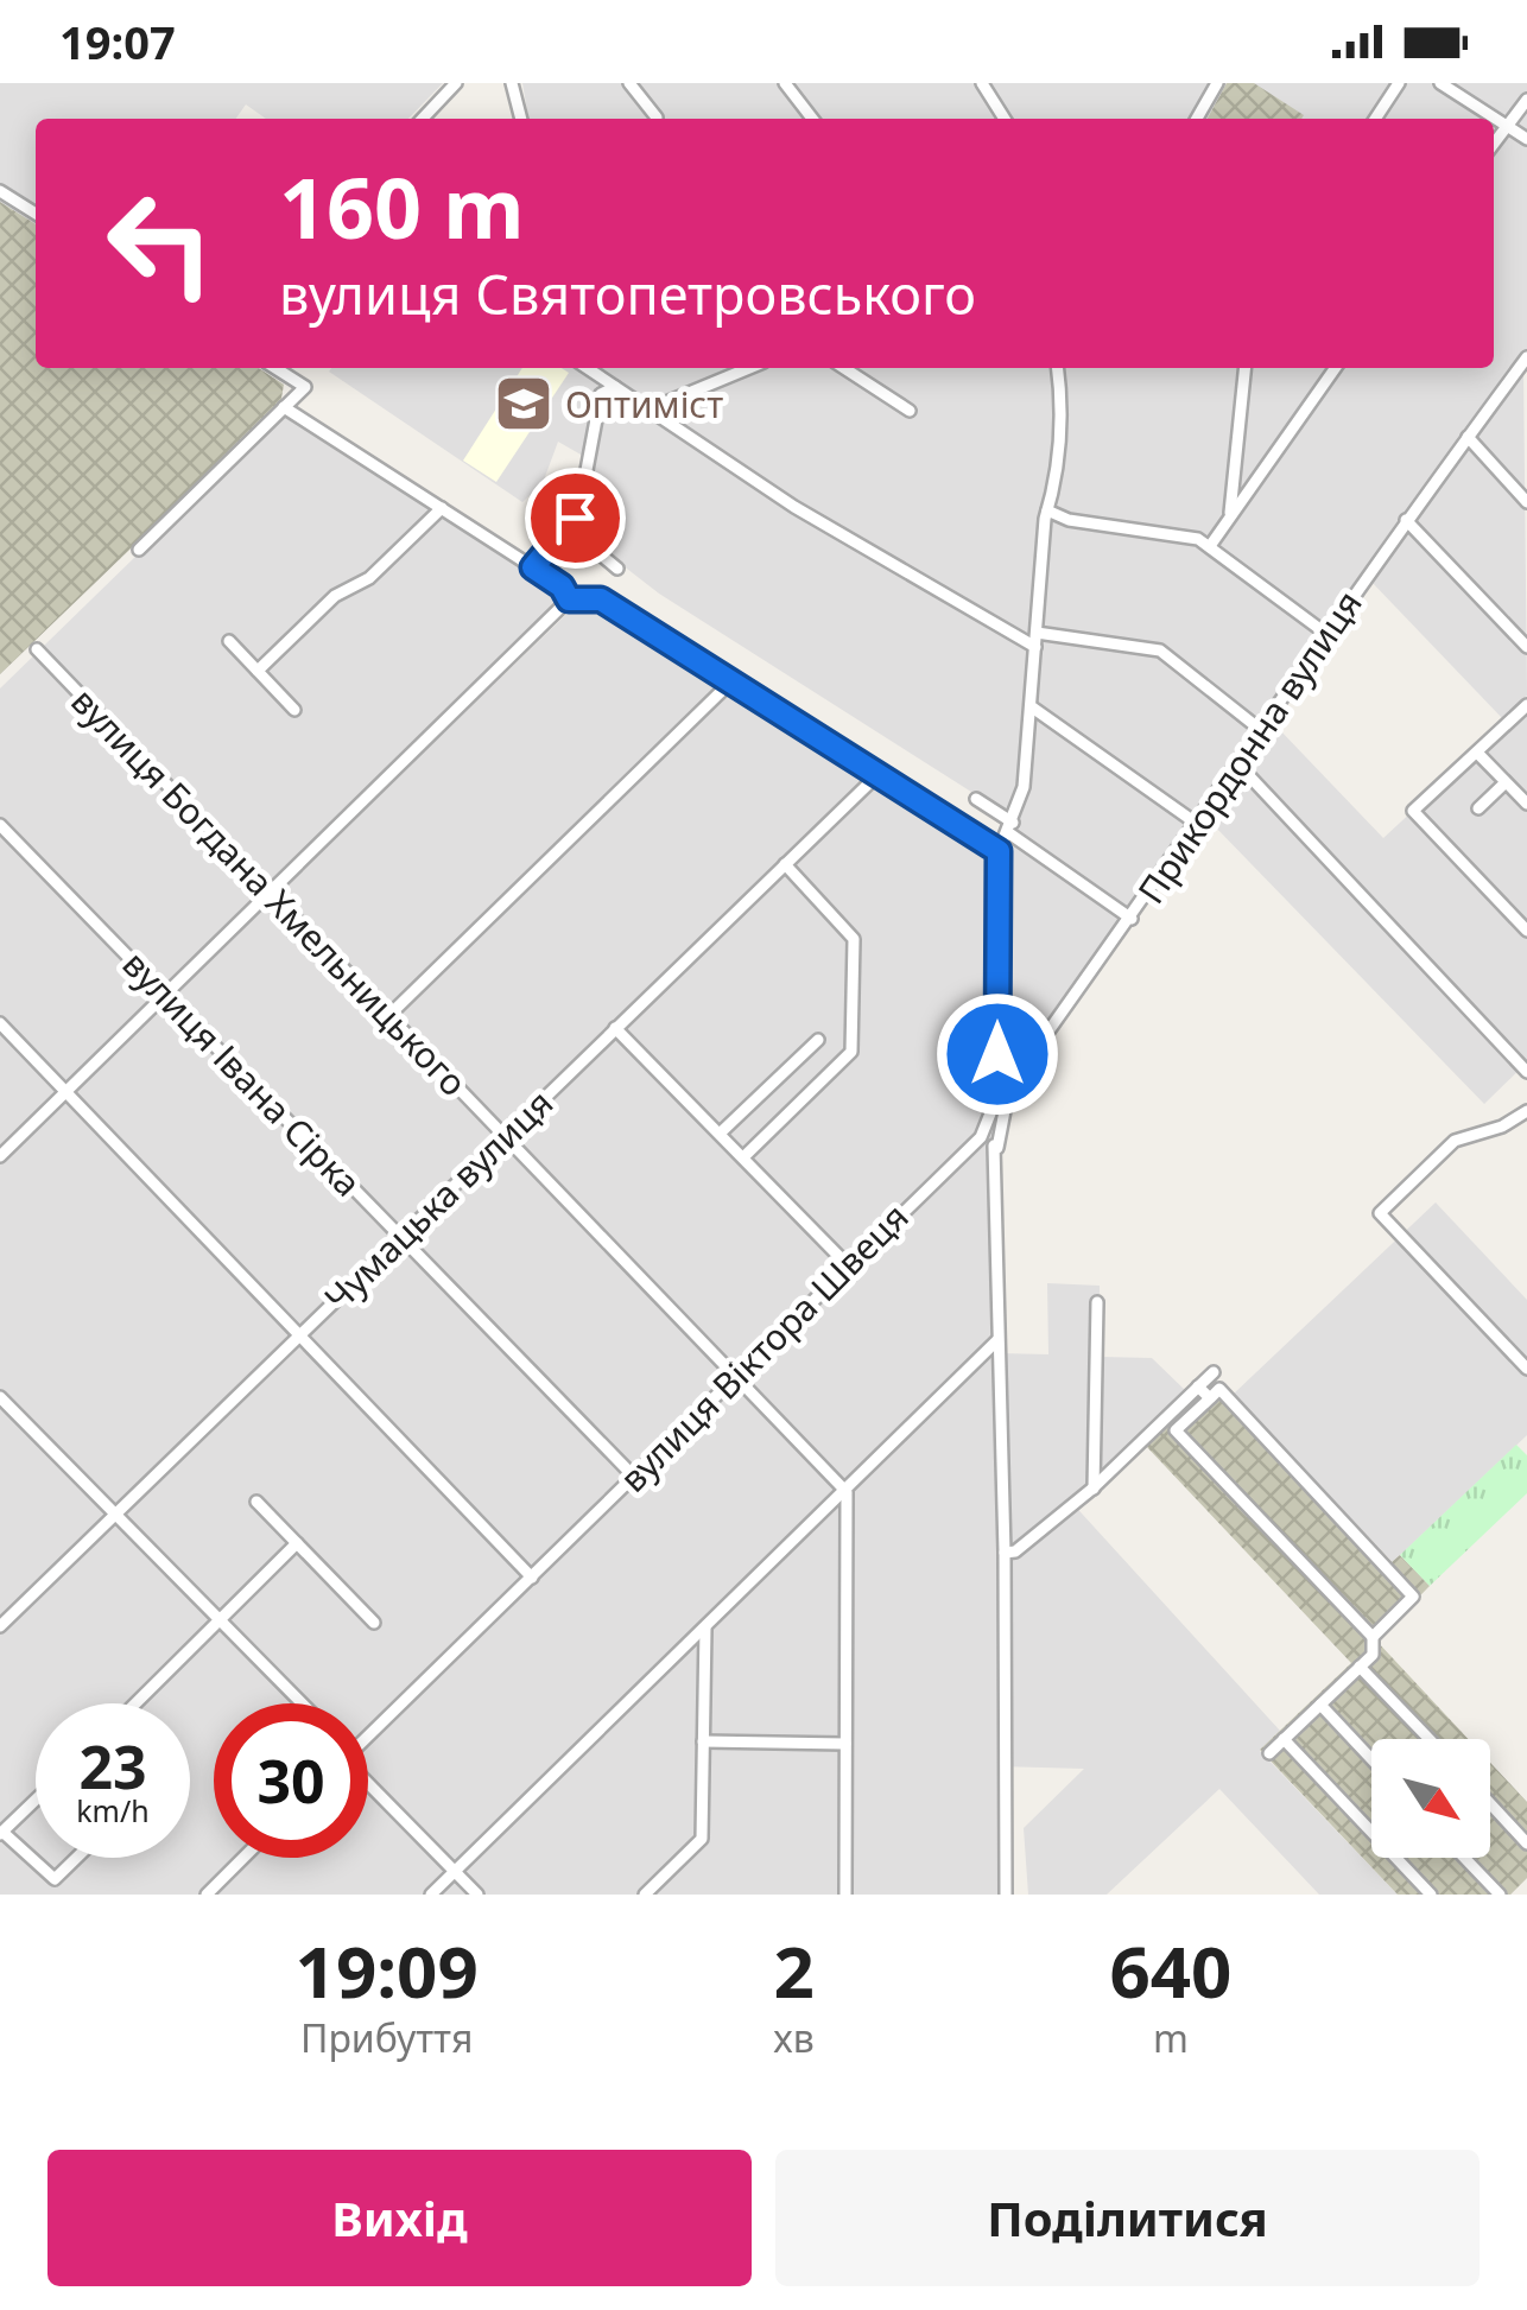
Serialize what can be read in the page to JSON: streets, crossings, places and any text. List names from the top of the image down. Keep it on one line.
{"streets":{"street":["Прикордонна вулиця","вулиця Богдана Хмельницького","вулиця Івана Сірка","Чумацька вулиця","вулиця Віктора Швеця"]},"crossings":[["вулиця Богдана Хмельницького","Чумацька вулиця"],["вулиця Богдана Хмельницького","вулиця Віктора Швеця"],["вулиця Івана Сірка","Чумацька вулиця"],["вулиця Івана Сірка","вулиця Віктора Швеця"]],"places":{"school or university":["Оптиміст"]},"north":"bottom right","page":{"status":"19:07","turn":["160 m","вулиця Святопетровського"],"speed":"23 km/h","limit":"30","eta":["19:09","Прибуття","2","хв","640","m"],"buttons":["Вихід","Поділитися"]}}
